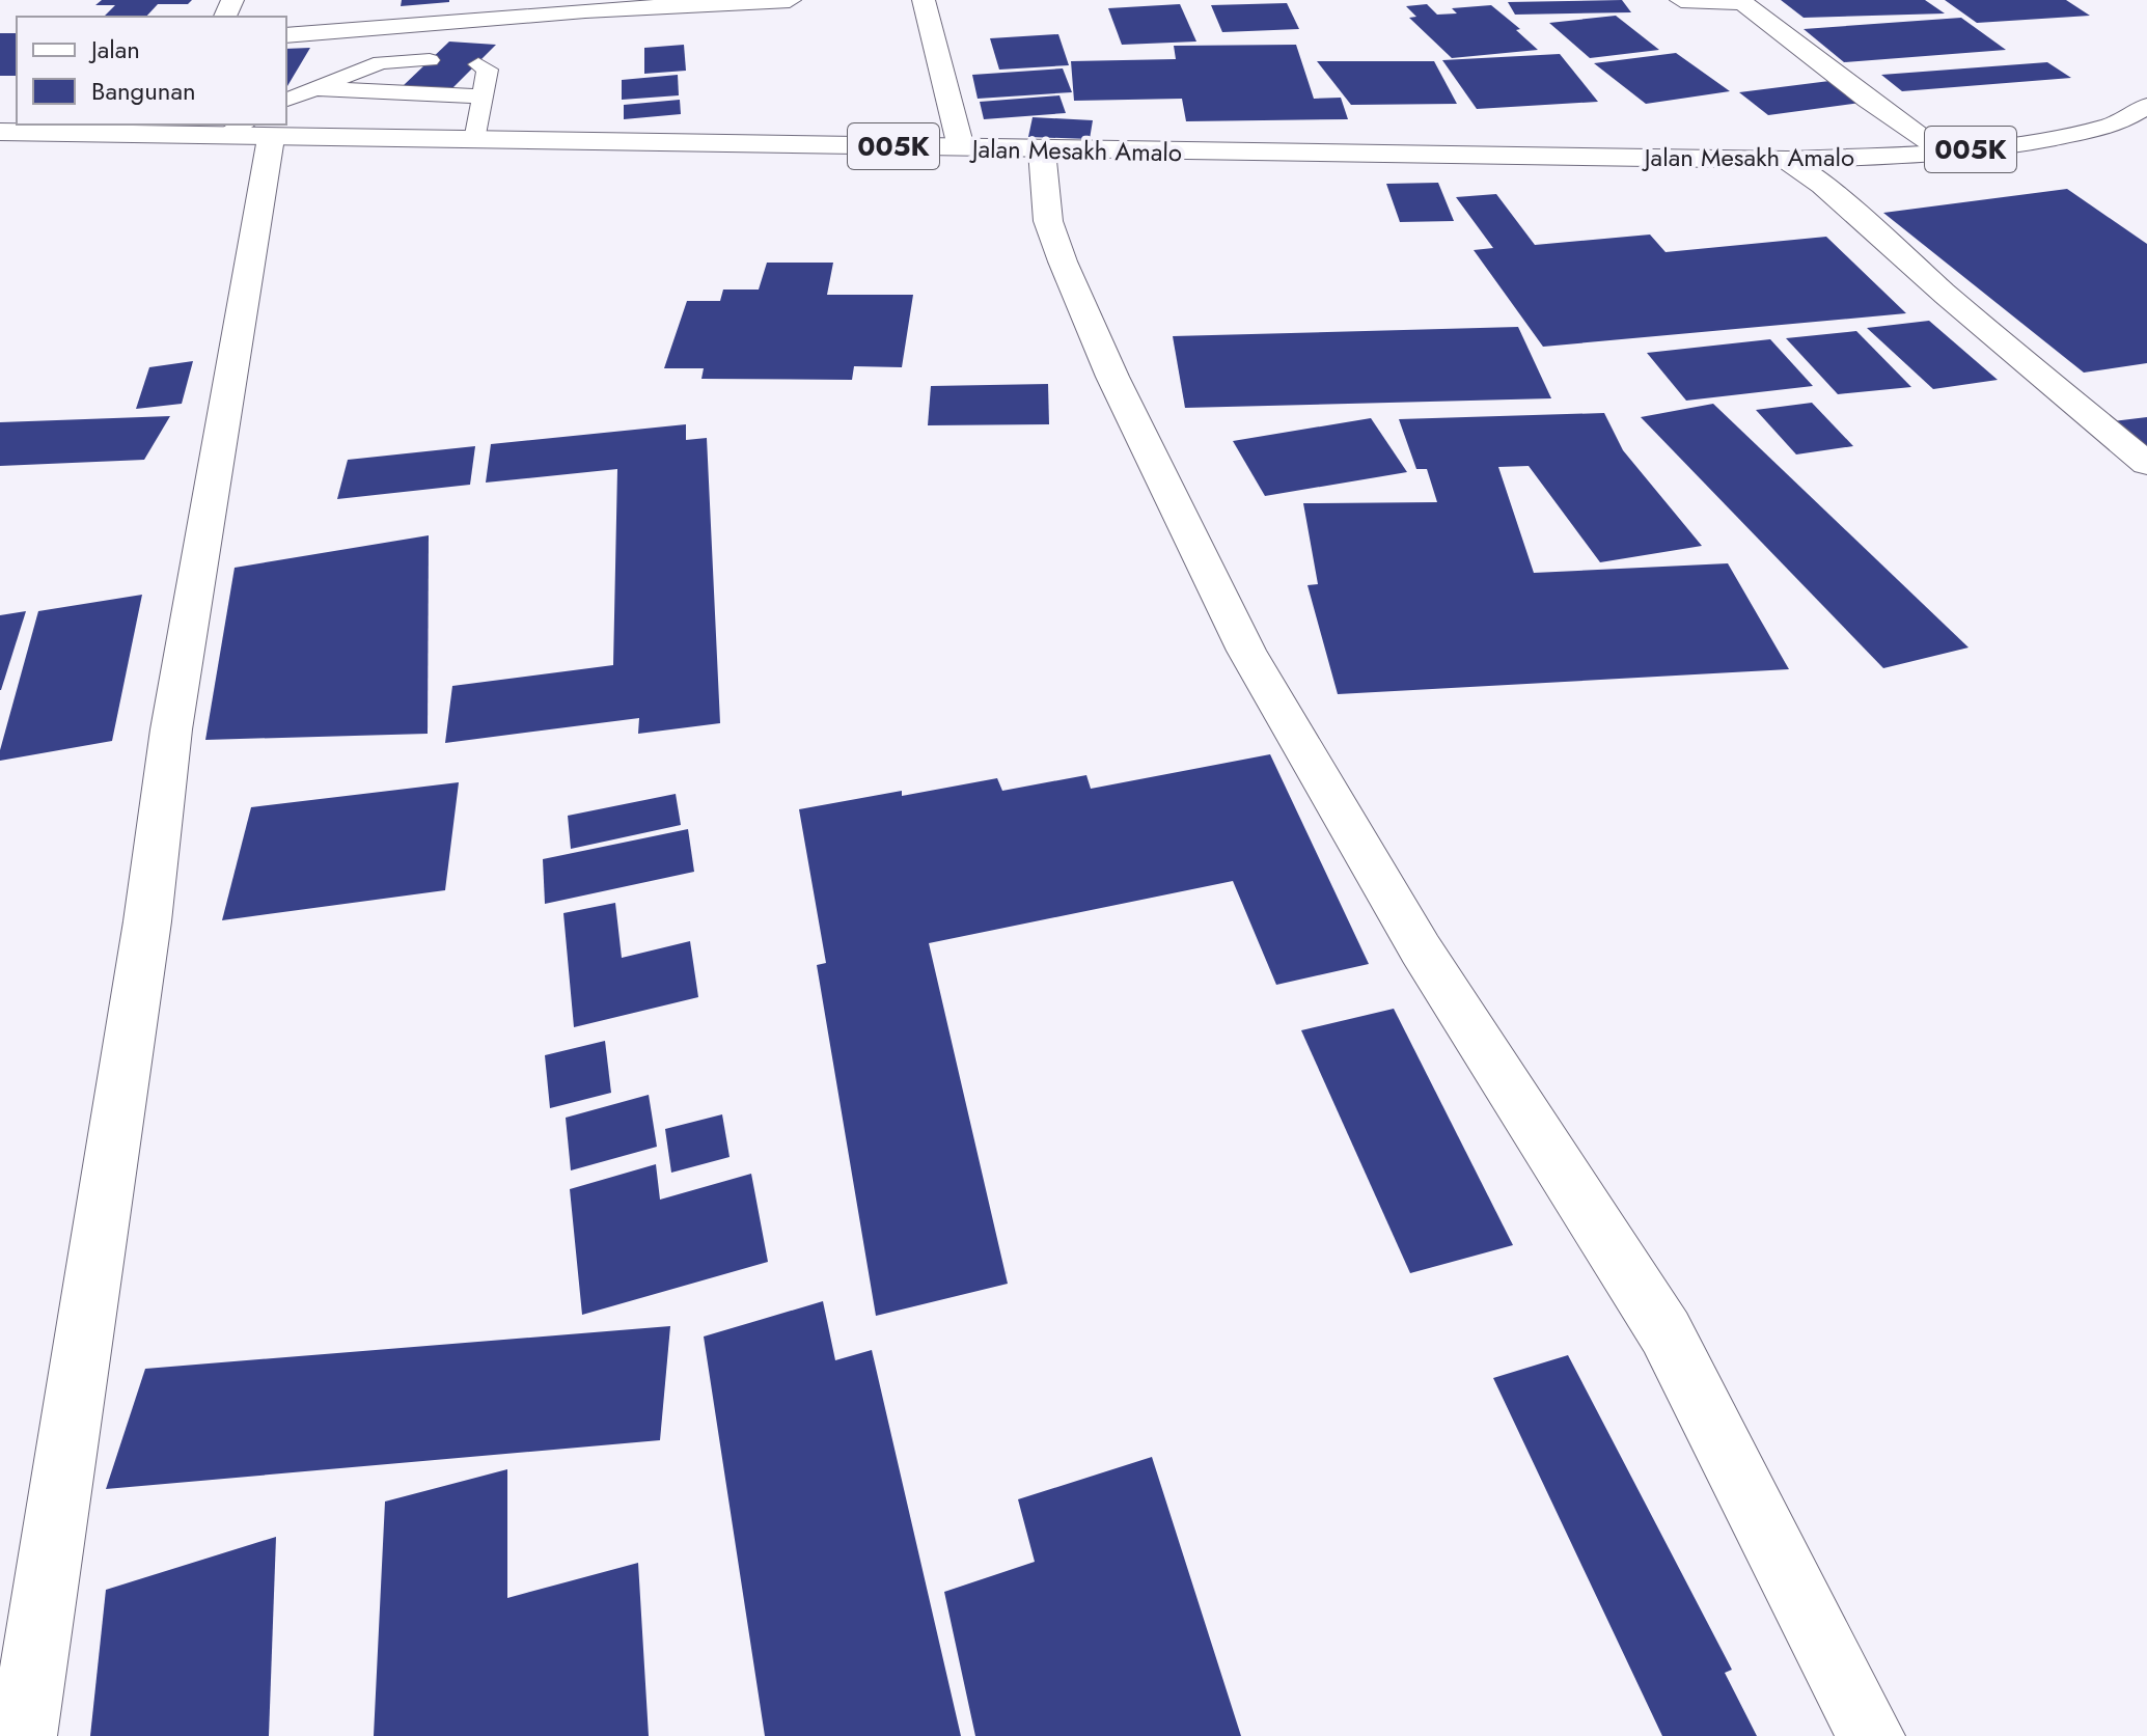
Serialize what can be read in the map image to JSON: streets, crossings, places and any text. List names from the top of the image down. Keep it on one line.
{"streets":{"street":["005K","Jalan Mesakh Amalo"]},"legend":["Jalan","Bangunan"]}
